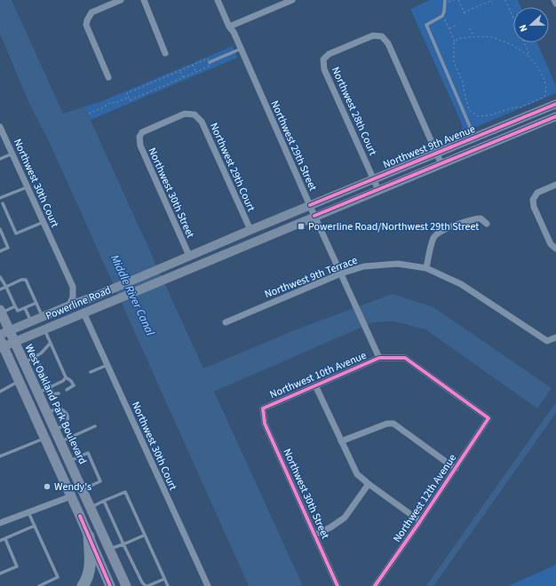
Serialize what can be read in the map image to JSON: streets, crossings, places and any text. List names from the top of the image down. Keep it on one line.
{"streets":{"main road":["Northwest 9th Avenue","Powerline Road","West Oakland Park Boulevard"],"street":["Northwest 28th Court","Northwest 29th Street","Northwest 29th Court","Northwest 30th Court","Northwest 30th Street","Northwest 9th Terrace","Northwest 10th Avenue","Northwest 12th Avenue"]},"crossings":[["Northwest 28th Court","Northwest 9th Avenue"],["Northwest 29th Street","Northwest 9th Avenue"],["Northwest 29th Street","Northwest 9th Terrace"],["Northwest 29th Street","Northwest 10th Avenue"],["Northwest 9th Avenue","Northwest 29th Court"],["Northwest 9th Avenue","Northwest 30th Street"],["Northwest 9th Avenue","Powerline Road"],["Northwest 29th Court","Northwest 30th Street"],["Northwest 30th Court","Powerline Road"],["Northwest 30th Street","Northwest 10th Avenue"],["Powerline Road","West Oakland Park Boulevard"],["Northwest 10th Avenue","Northwest 12th Avenue"]],"water":["Middle River Canal"],"places":{"transit":["Powerline Road/Northwest 29th Street"],"other":["Wendy's"]},"north":"left"}
